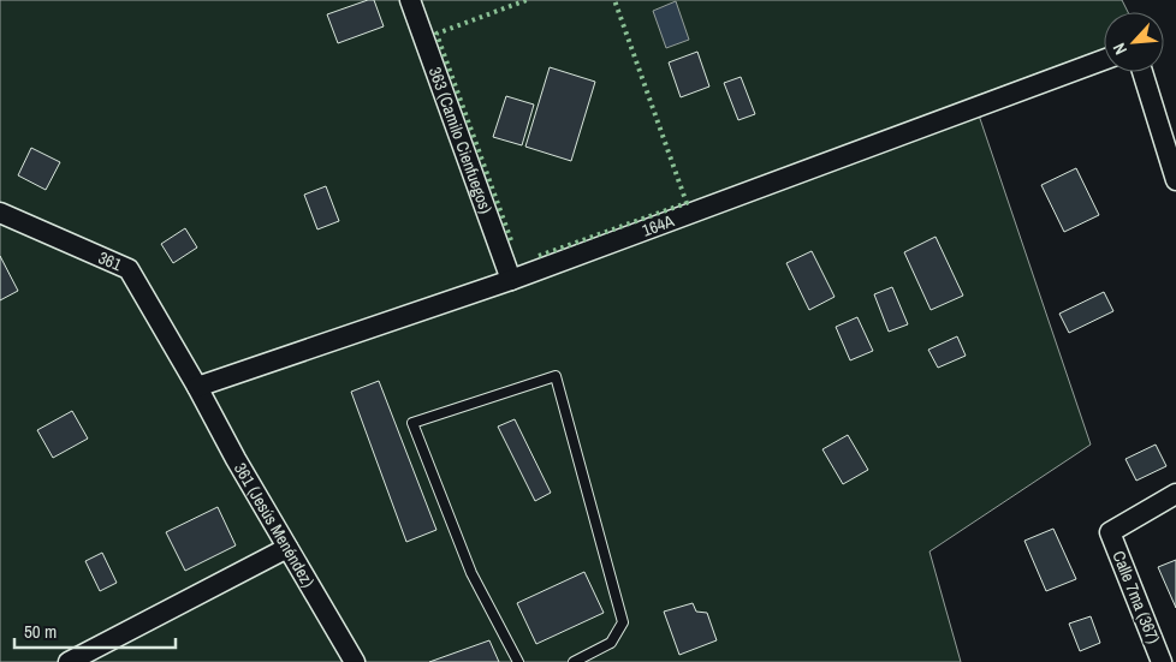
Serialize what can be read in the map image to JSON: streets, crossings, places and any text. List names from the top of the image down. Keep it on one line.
{"streets":{"street":["363 (Camilo Cienfuegos)","164A","361","361 (Jesús Menéndez)","Calle 7ma (367)"]},"crossings":[["363 (Camilo Cienfuegos)","164A"],["164A","361"],["164A","361 (Jesús Menéndez)"],["361","361 (Jesús Menéndez)"]],"scale_bar":"50 m","north":"bottom left"}
